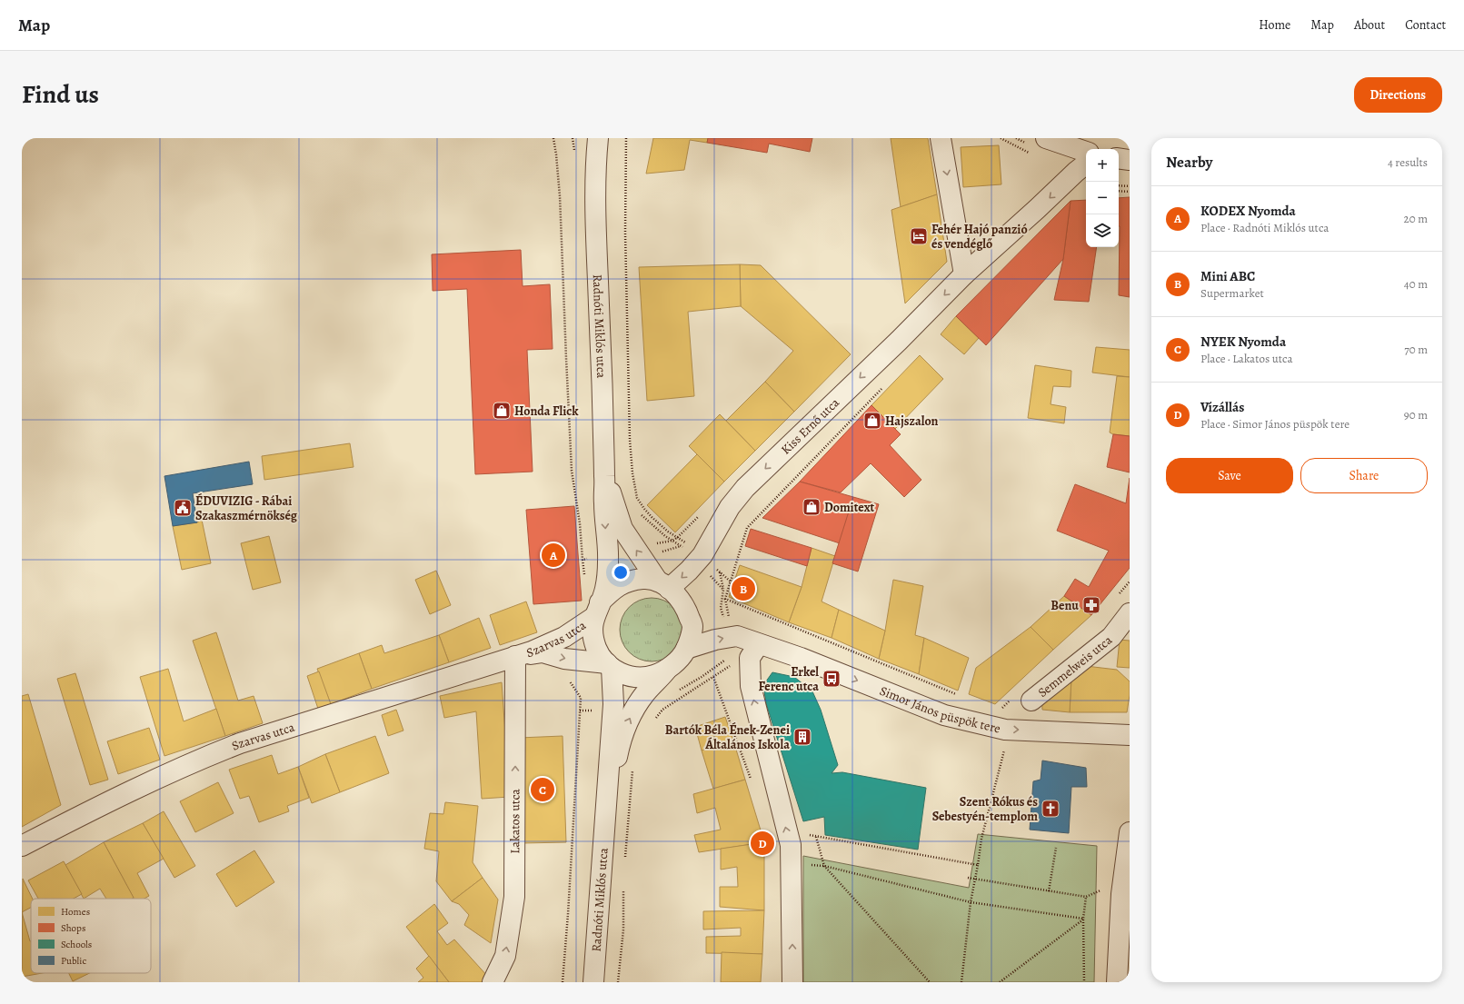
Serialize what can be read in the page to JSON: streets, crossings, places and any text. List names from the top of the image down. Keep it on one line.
{"streets":{"street":["Radnóti Miklós utca","Kiss Ernő utca","Szarvas utca","Semmelweis utca","Simor János püspök tere","Lakatos utca"]},"crossings":[["Radnóti Miklós utca","Kiss Ernő utca"],["Radnóti Miklós utca","Szarvas utca"],["Radnóti Miklós utca","Simor János püspök tere"],["Kiss Ernő utca","Szarvas utca"],["Kiss Ernő utca","Simor János püspök tere"],["Szarvas utca","Simor János püspök tere"],["Szarvas utca","Lakatos utca"]],"one_way":["Kiss Ernő utca","Simor János püspök tere","Lakatos utca"],"places":{"hotel":["Fehér Hajó panzió és vendéglő"],"shop":["Honda Flick","Hajszalon","Domitext"],"public building":["ÉDUVIZIG - Rábai Szakaszmérnökség"],"pharmacy":["Benu"],"bus stop":["Erkel Ferenc utca"],"building":["Bartók Béla Ének-Zenei Általános Iskola"],"church":["Szent Rókus és Sebestyén-templom"]},"legend":["Homes","Shops","Schools","Public"],"page":{"header":"Map","nav":["Home","Map","About","Contact"],"title":"Find us","buttons":["Directions",["Save","Share"]],"heading":["Nearby","4 results"],"map_buttons":["+","−"],"list":[{"mark":"A","name":"KODEX Nyomda","note":"Place · Radnóti Miklós utca","value":"20 m"},{"mark":"B","name":"Mini ABC","note":"Supermarket","value":"40 m"},{"mark":"C","name":"NYEK Nyomda","note":"Place · Lakatos utca","value":"70 m"},{"mark":"D","name":"Vízállás","note":"Place · Simor János püspök tere","value":"90 m"}],"pins":["A","B","C","D"]}}
